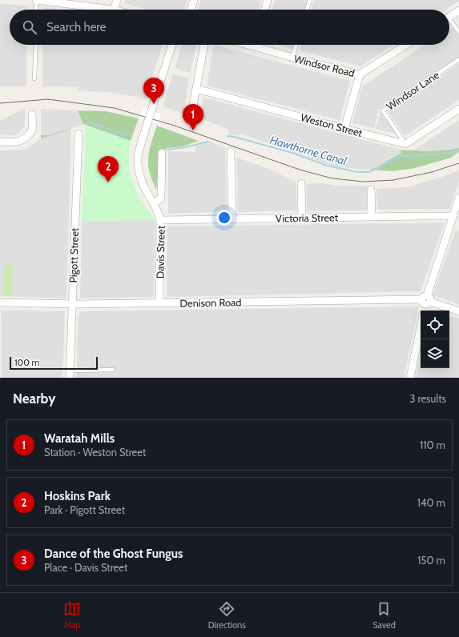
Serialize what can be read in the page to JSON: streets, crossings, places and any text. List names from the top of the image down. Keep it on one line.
{"streets":{"street":["Windsor Road","Weston Street","Victoria Street","Davis Street","Pigott Street","Denison Road"],"lane":["Windsor Lane"]},"crossings":[["Windsor Lane","Weston Street"],["Victoria Street","Davis Street"],["Davis Street","Denison Road"],["Pigott Street","Denison Road"]],"water":["Hawthorne Canal"],"scale_bar":"100 m","page":{"search":"Search here","pins":["3","1","2"],"scale":"100 m","heading":["Nearby","3 results"],"list":[{"mark":"1","name":"Waratah Mills","note":"Station · Weston Street","value":"110 m"},{"mark":"2","name":"Hoskins Park","note":"Park · Pigott Street","value":"140 m"},{"mark":"3","name":"Dance of the Ghost Fungus","note":"Place · Davis Street","value":"150 m"}],"nav":["Map","Directions","Saved"]}}
